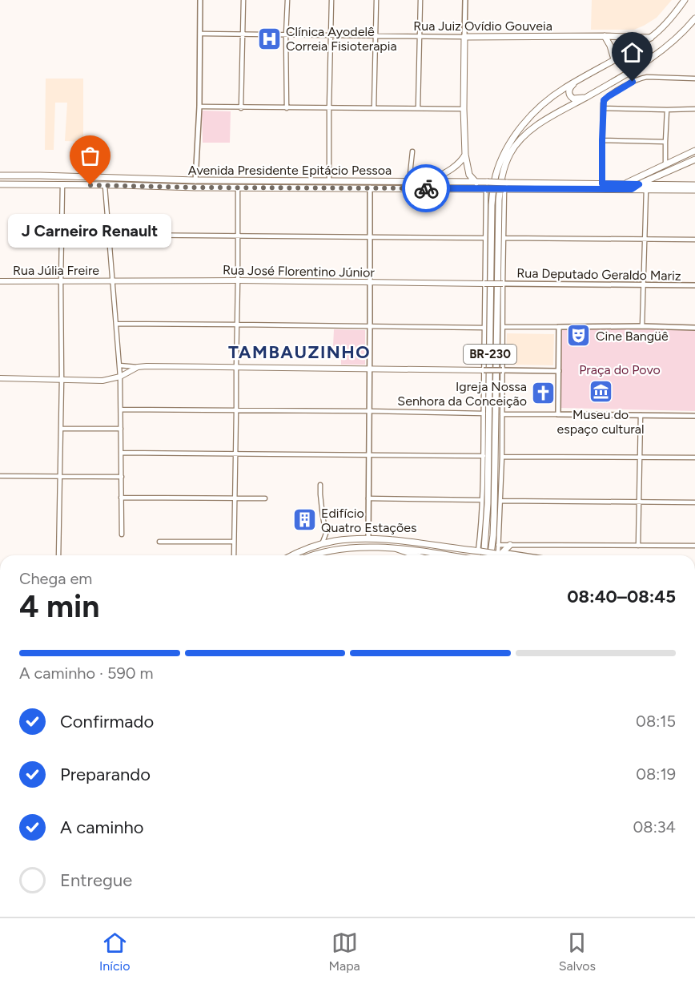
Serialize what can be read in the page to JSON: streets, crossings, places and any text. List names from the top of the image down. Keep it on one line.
{"streets":{"main road":["Rua Juiz Ovídio Gouveia","Avenida Presidente Epitácio Pessoa","Rua Júlia Freire","Rua José Florentino Júnior","BR-230"],"street":["Rua Deputado Geraldo Mariz"]},"crossings":[["Rua Juiz Ovídio Gouveia","BR-230"],["Rua Júlia Freire","Rua José Florentino Júnior"],["Rua José Florentino Júnior","Rua Deputado Geraldo Mariz"]],"districts":["TAMBAUZINHO"],"parks":["Praça do Povo"],"places":{"hospital":["Clínica Ayodelê Correia Fisioterapia"],"other":["J Carneiro Renault"],"theatre":["Cine Bangüê"],"museum":["Museu do espaço cultural"],"church":["Igreja Nossa Senhora da Conceição"],"building":["Edifício Quatro Estações"]},"page":{"bubble":"J Carneiro Renault","heading":["4 min","Chega em","08:40–08:45"],"bar":"A caminho · 590 m","list":[["Confirmado","08:15"],["Preparando","08:19"],["A caminho","08:34"],"Entregue"],"tabs":["Início","Mapa","Salvos"]}}
